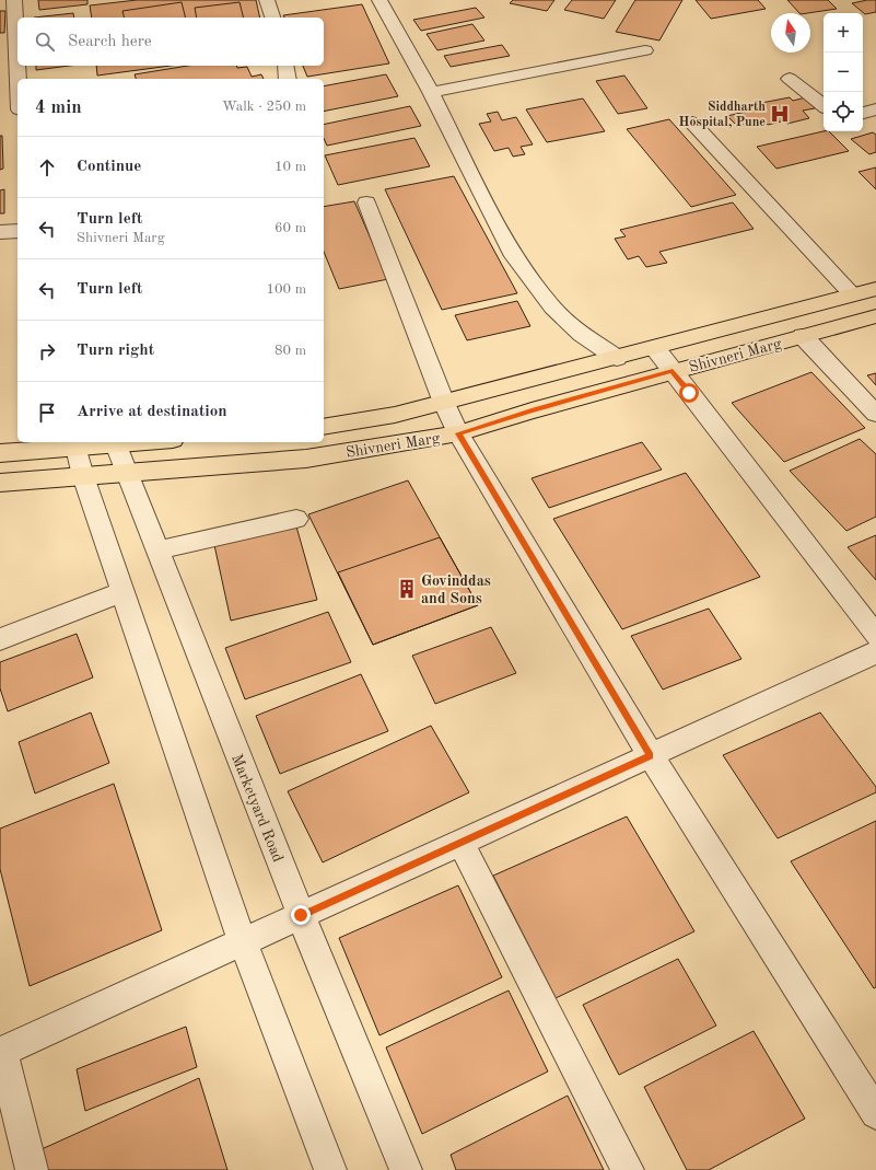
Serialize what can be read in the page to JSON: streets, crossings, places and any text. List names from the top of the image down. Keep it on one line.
{"streets":{"main road":["Shivneri Marg"],"street":["Marketyard Road"]},"crossings":[["Shivneri Marg","Marketyard Road"]],"places":{"hospital":["Siddharth Hospital, Pune"],"building":["Govinddas and Sons"]},"north":"top","page":{"map_buttons":["+","−"],"search":"Search here","heading":["4 min","Walk · 250 m"],"list":[["Continue","10 m"],["Turn left","Shivneri Marg","60 m"],["Turn left","100 m"],["Turn right","80 m"],"Arrive at destination"]}}
